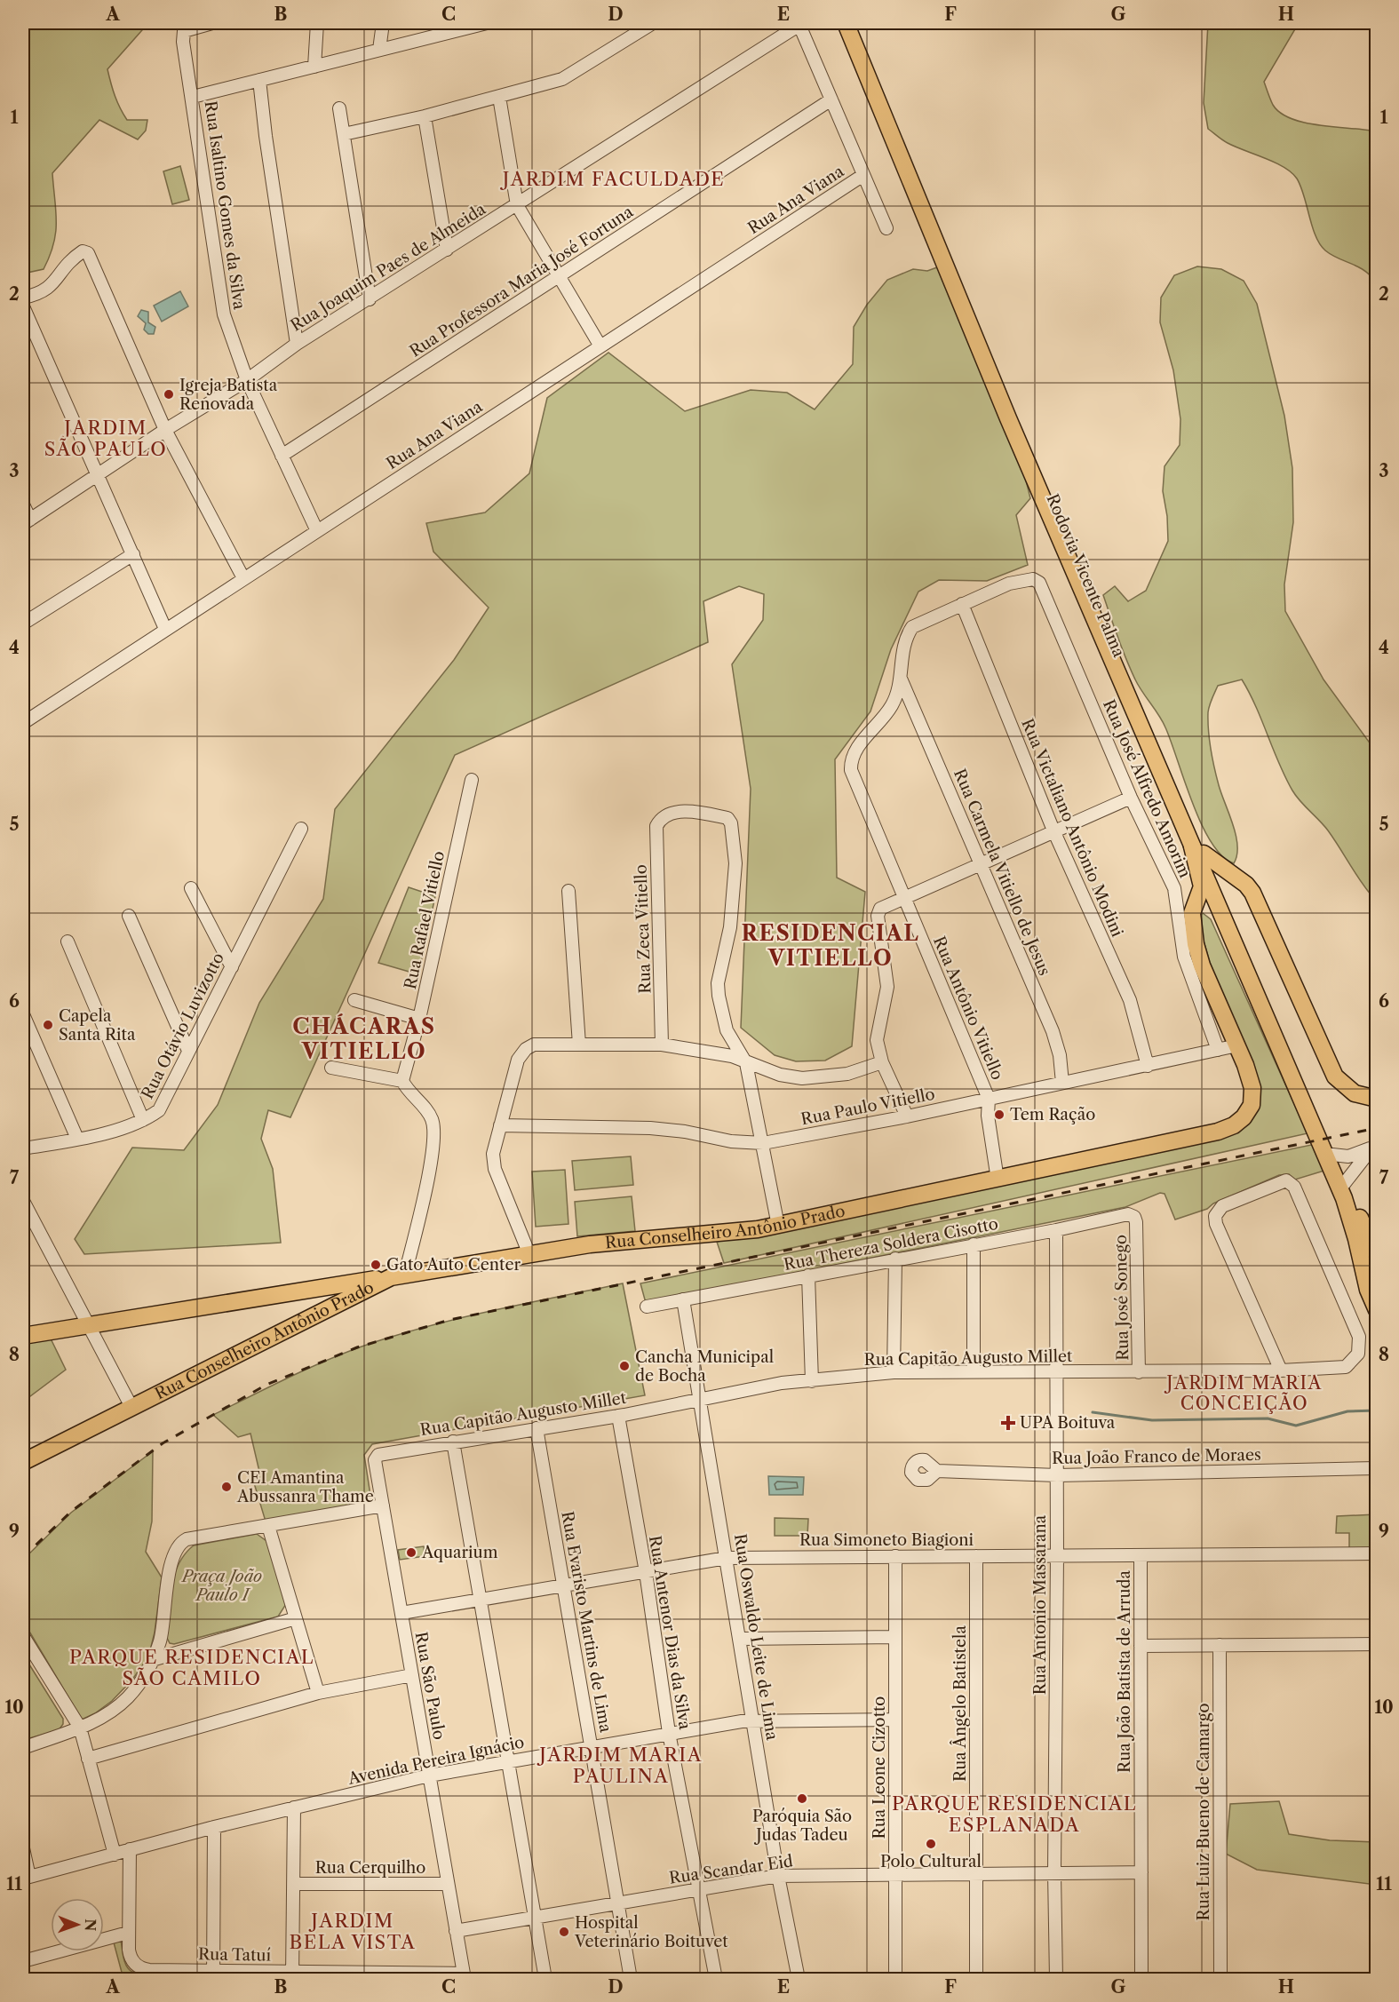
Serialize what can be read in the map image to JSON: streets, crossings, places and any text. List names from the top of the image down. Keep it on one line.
{"streets":{"main road":["Rodovia Vicente Palma","Rua Conselheiro Antônio Prado"],"street":["Rua Ana Viana","Rua Isaltino Gomes da Silva","Rua Joaquim Paes de Almeida","Rua Professora Maria José Fortuna","Rua José Alfredo Amorim","Rua Victaliano Antônio Modini","Rua Carmela Vitiello de Jesus","Rua Rafael Vitiello","Rua Zeca Vitiello","Rua Antônio Vitiello","Rua Otávio Luvizotto","Rua Paulo Vitiello","Rua Thereza Soldera Cisotto","Rua José Sonego","Rua Capitão Augusto Millet","Rua João Franco de Moraes","Rua Simoneto Biagioni","Rua Antonio Massarana","Rua Evaristo Martins de Lima","Rua Antenor Dias da Silva","Rua Oswaldo Leite de Lima","Rua João Batista de Arruda","Rua São Paulo","Rua Ângelo Batistela","Avenida Pereira Ignácio","Rua Leone Cizotto","Rua Luiz Bueno de Camargo","Rua Cerquilho","Rua Scandar Eid","Rua Tatuí"]},"crossings":[["Rua Ana Viana","Rua Isaltino Gomes da Silva"],["Rua Isaltino Gomes da Silva","Rua Joaquim Paes de Almeida"],["Rua Isaltino Gomes da Silva","Rua Professora Maria José Fortuna"],["Rua José Alfredo Amorim","Rua Antônio Vitiello"],["Rua José Alfredo Amorim","Rua Paulo Vitiello"],["Rua Victaliano Antônio Modini","Rua Antônio Vitiello"],["Rua Victaliano Antônio Modini","Rua Paulo Vitiello"],["Rua Carmela Vitiello de Jesus","Rua Antônio Vitiello"],["Rua Carmela Vitiello de Jesus","Rua Paulo Vitiello"],["Rua Antônio Vitiello","Rua Paulo Vitiello"],["Rua Antônio Vitiello","Rua Conselheiro Antônio Prado"],["Rua Paulo Vitiello","Rua Conselheiro Antônio Prado"],["Rua Thereza Soldera Cisotto","Rua José Sonego"],["Rua Thereza Soldera Cisotto","Rua Antonio Massarana"],["Rua Thereza Soldera Cisotto","Rua Oswaldo Leite de Lima"],["Rua José Sonego","Rua Capitão Augusto Millet"],["Rua Capitão Augusto Millet","Rua Antonio Massarana"],["Rua Capitão Augusto Millet","Rua Evaristo Martins de Lima"],["Rua Capitão Augusto Millet","Rua Antenor Dias da Silva"],["Rua Capitão Augusto Millet","Rua Oswaldo Leite de Lima"],["Rua Capitão Augusto Millet","Rua São Paulo"],["Rua João Franco de Moraes","Rua Antonio Massarana"],["Rua Simoneto Biagioni","Rua Antonio Massarana"],["Rua Simoneto Biagioni","Rua Evaristo Martins de Lima"],["Rua Simoneto Biagioni","Rua Antenor Dias da Silva"],["Rua Simoneto Biagioni","Rua Oswaldo Leite de Lima"],["Rua Simoneto Biagioni","Rua João Batista de Arruda"],["Rua Simoneto Biagioni","Rua São Paulo"],["Rua Simoneto Biagioni","Rua Ângelo Batistela"],["Rua Simoneto Biagioni","Rua Leone Cizotto"],["Rua Antonio Massarana","Rua Scandar Eid"],["Rua Evaristo Martins de Lima","Avenida Pereira Ignácio"],["Rua Evaristo Martins de Lima","Rua Scandar Eid"],["Rua Antenor Dias da Silva","Avenida Pereira Ignácio"],["Rua Antenor Dias da Silva","Rua Scandar Eid"],["Rua Oswaldo Leite de Lima","Avenida Pereira Ignácio"],["Rua Oswaldo Leite de Lima","Rua Scandar Eid"],["Rua João Batista de Arruda","Rua Scandar Eid"],["Rua São Paulo","Avenida Pereira Ignácio"],["Rua São Paulo","Rua Cerquilho"],["Rua São Paulo","Rua Scandar Eid"],["Rua São Paulo","Rua Tatuí"],["Rua Ângelo Batistela","Rua Scandar Eid"],["Avenida Pereira Ignácio","Rua Leone Cizotto"],["Rua Leone Cizotto","Rua Scandar Eid"]],"districts":["JARDIM FACULDADE","JARDIM SÃO PAULO","RESIDENCIAL VITIELLO","CHÁCARAS VITIELLO","JARDIM MARIA CONCEIÇÃO","PARQUE RESIDENCIAL SÃO CAMILO","JARDIM MARIA PAULINA","PARQUE RESIDENCIAL ESPLANADA","JARDIM BELA VISTA"],"parks":["Praça João Paulo I"],"places":{"other":["Igreja Batista Renovada","Capela Santa Rita","Tem Ração","Gato Auto Center","Cancha Municipal de Bocha","CEI Amantina Abussanra Thame","Aquarium","Paróquia São Judas Tadeu","Polo Cultural","Hospital Veterinário Boituvet"],"health":["UPA Boituva"]},"north":"right","grid":{"columns":["A","B","C","D","E","F","G","H"],"rows":["1","2","3","4","5","6","7","8","9","10","11"]}}
